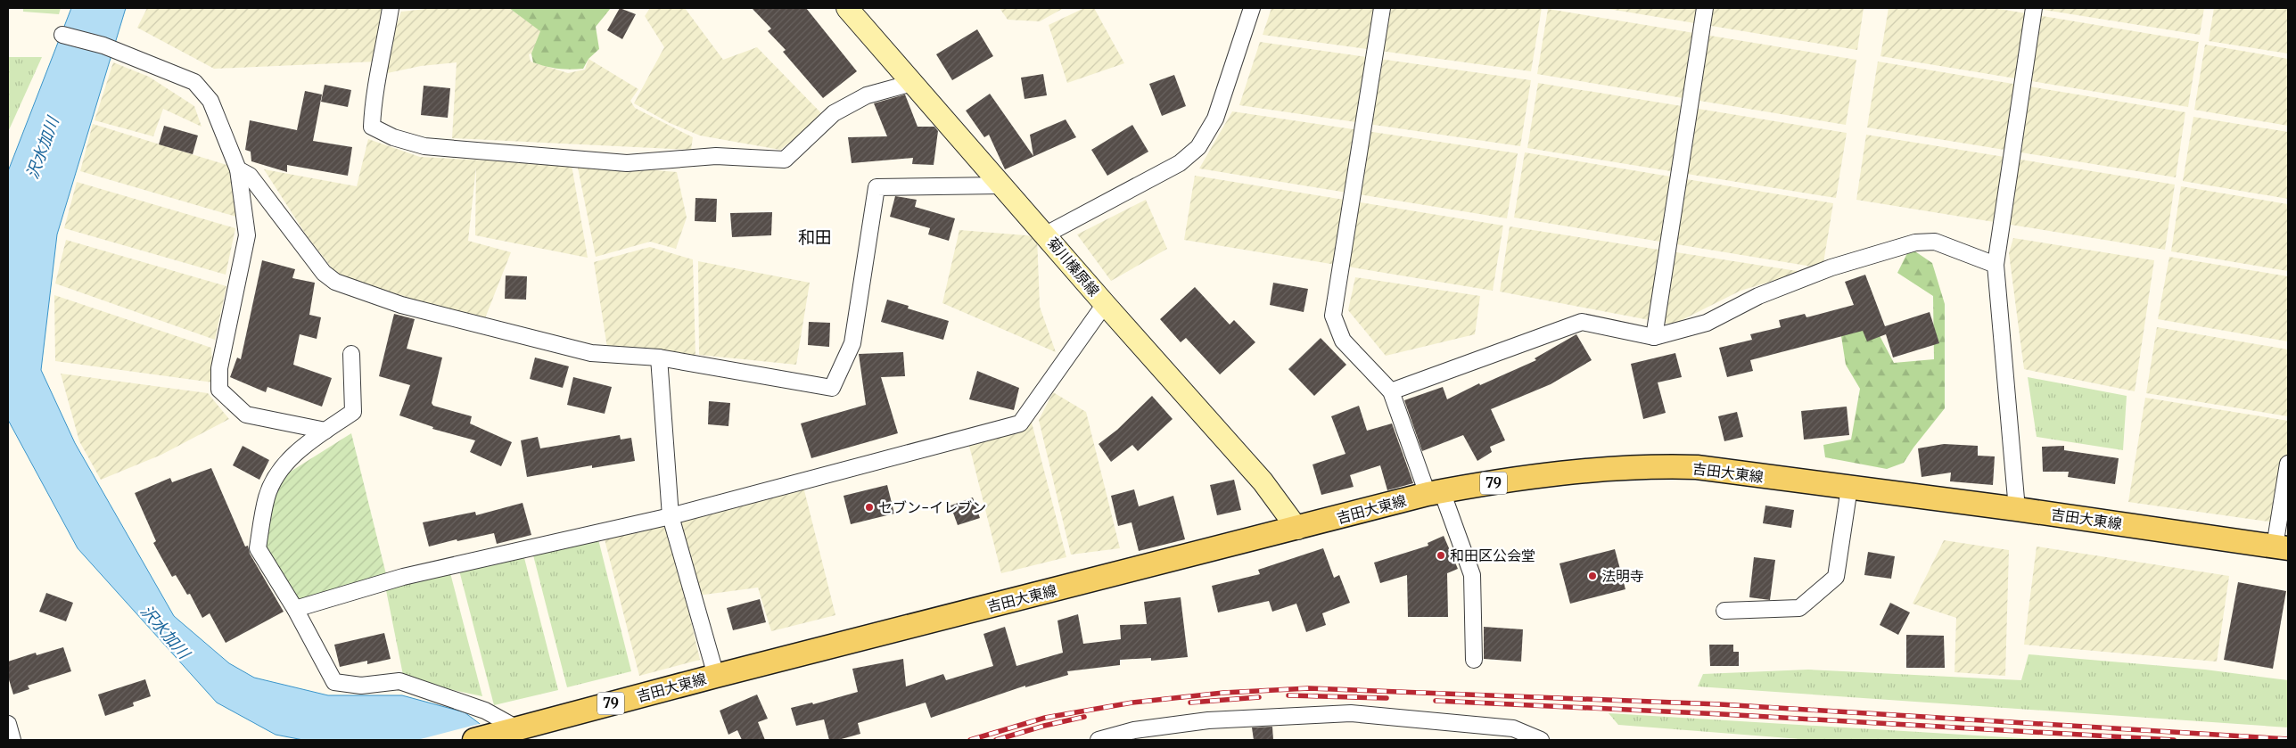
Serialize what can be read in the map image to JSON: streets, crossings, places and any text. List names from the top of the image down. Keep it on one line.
{"streets":{"main road":["菊川榛原線","吉田大東線","79"]},"crossings":[["菊川榛原線","吉田大東線"]],"districts":["和田"],"water":["沢水加川"],"places":["セブン-イレブン","和田区公会堂","法明寺"]}
